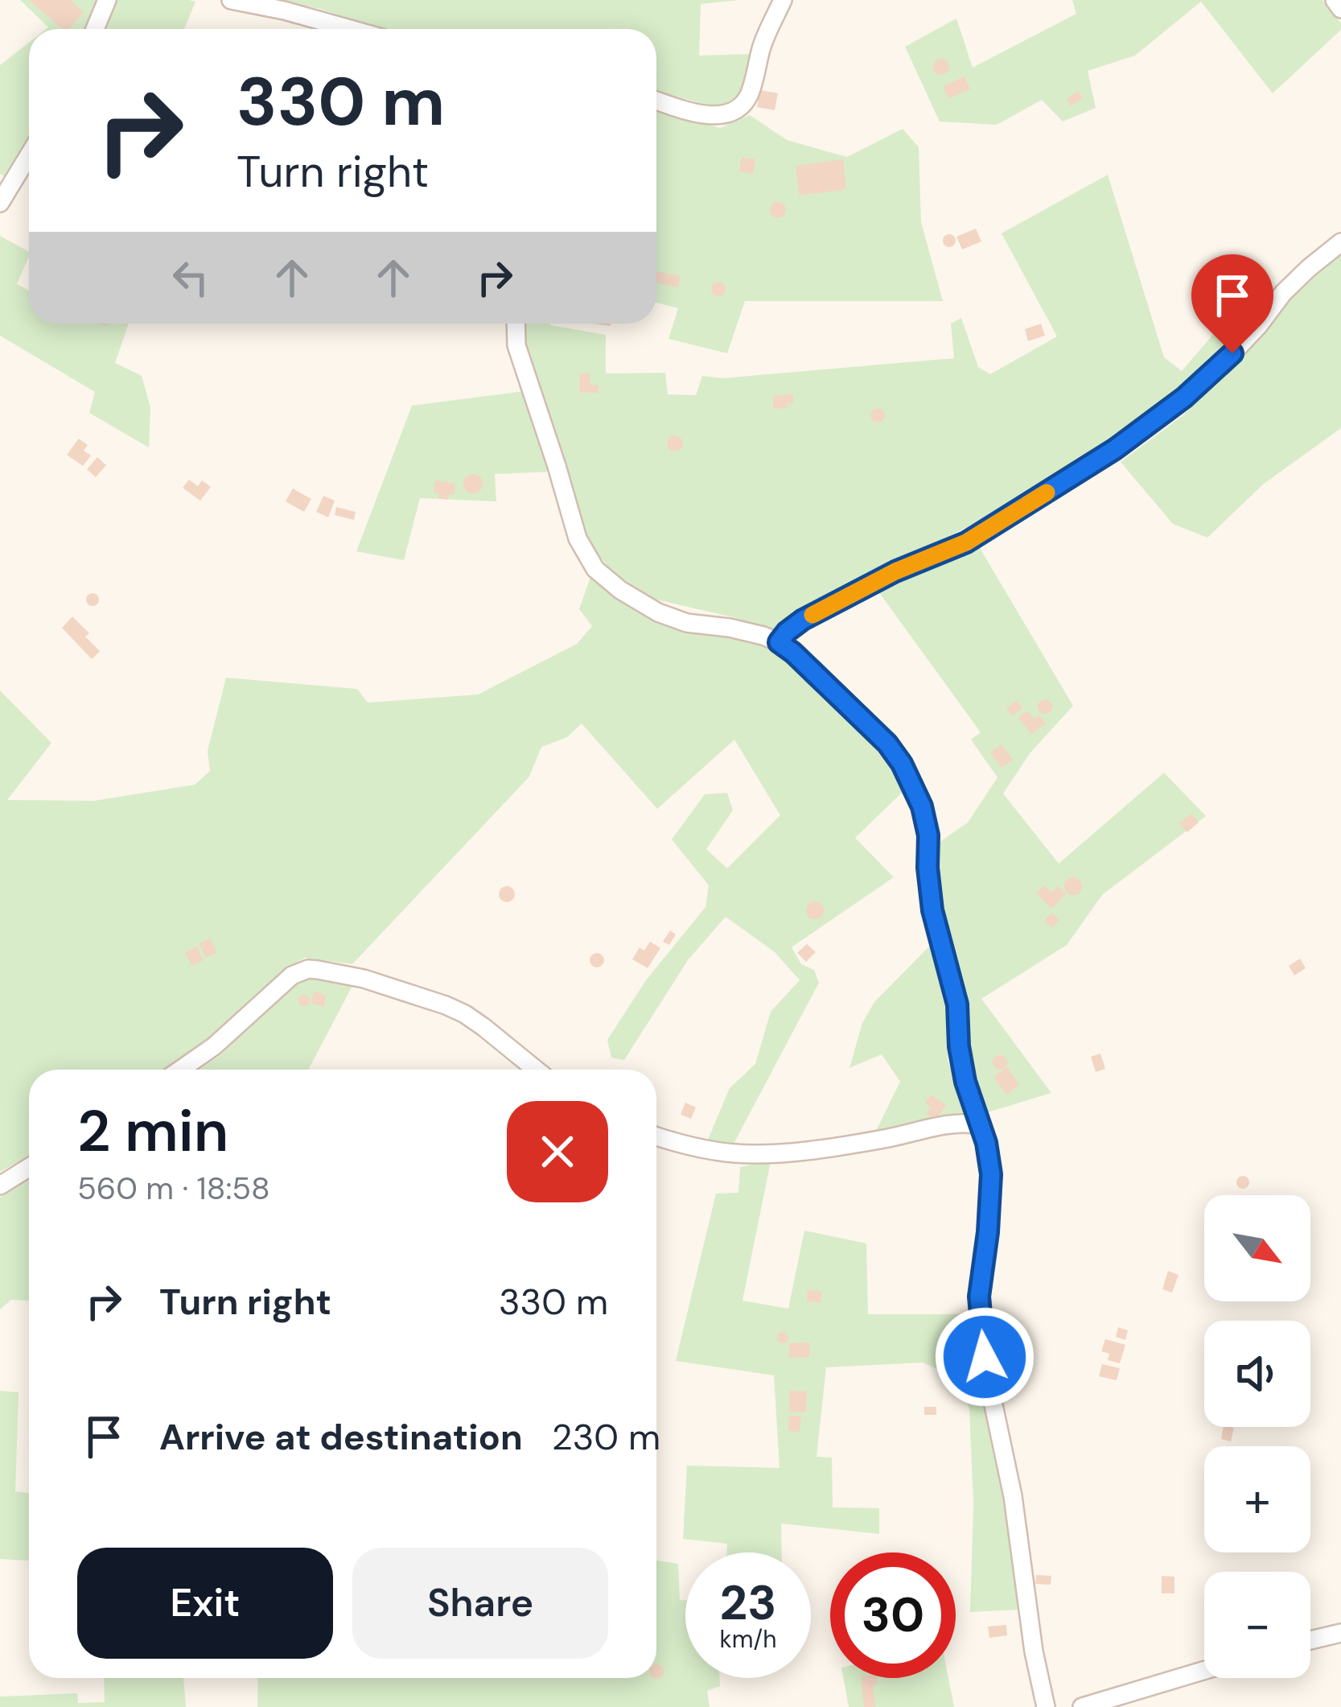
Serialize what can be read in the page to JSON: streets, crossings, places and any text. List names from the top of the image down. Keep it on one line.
{"north":"bottom right","page":{"turn":["330 m","Turn right"],"heading":["2 min","560 m · 18:58"],"map_buttons":["+","−"],"list":[{"name":"Turn right","value":"330 m"},{"name":"Arrive at destination","value":"230 m"}],"buttons":["Exit","Share"],"speed":"23 km/h","limit":"30"}}
